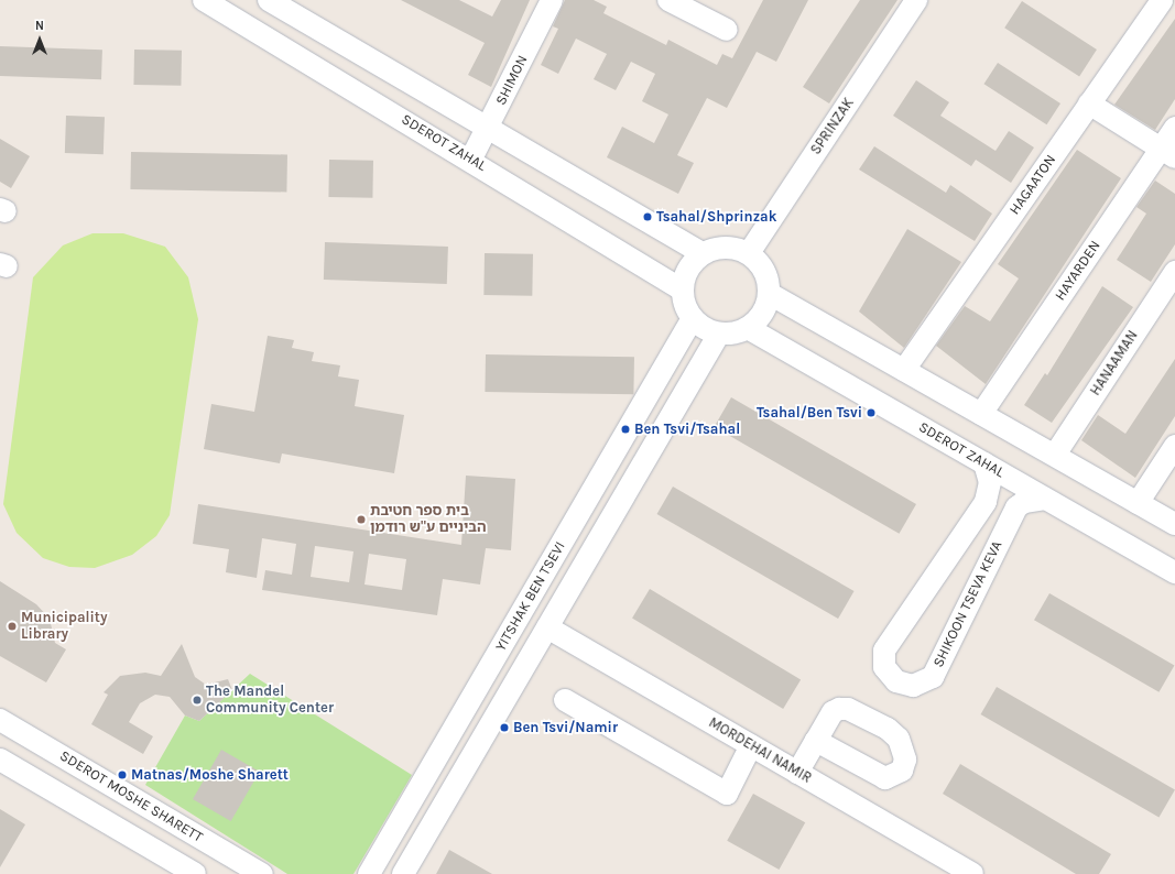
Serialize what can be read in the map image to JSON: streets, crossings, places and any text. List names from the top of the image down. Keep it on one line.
{"streets":{"street":["SHIMON","SPRINZAK","SDEROT ZAHAL","HAGAATON","HAYARDEN","HANAAMAN","YITSHAK BEN TSEVI","SHIKOON TSEVA KEVA","MORDEHAI NAMIR","SDEROT MOSHE SHARETT"]},"crossings":[["SHIMON","SDEROT ZAHAL"],["SPRINZAK","SDEROT ZAHAL"],["SPRINZAK","YITSHAK BEN TSEVI"],["SDEROT ZAHAL","YITSHAK BEN TSEVI"],["SDEROT ZAHAL","SHIKOON TSEVA KEVA"],["YITSHAK BEN TSEVI","MORDEHAI NAMIR"]],"places":["Tsahal/Shprinzak","Tsahal/Ben Tsvi","Ben Tsvi/Tsahal","בית ספר חטיבת הביניים ע\"ש רודמן","Municipality Library","The Mandel Community Center","Ben Tsvi/Namir","Matnas/Moshe Sharett"],"north":"top"}
